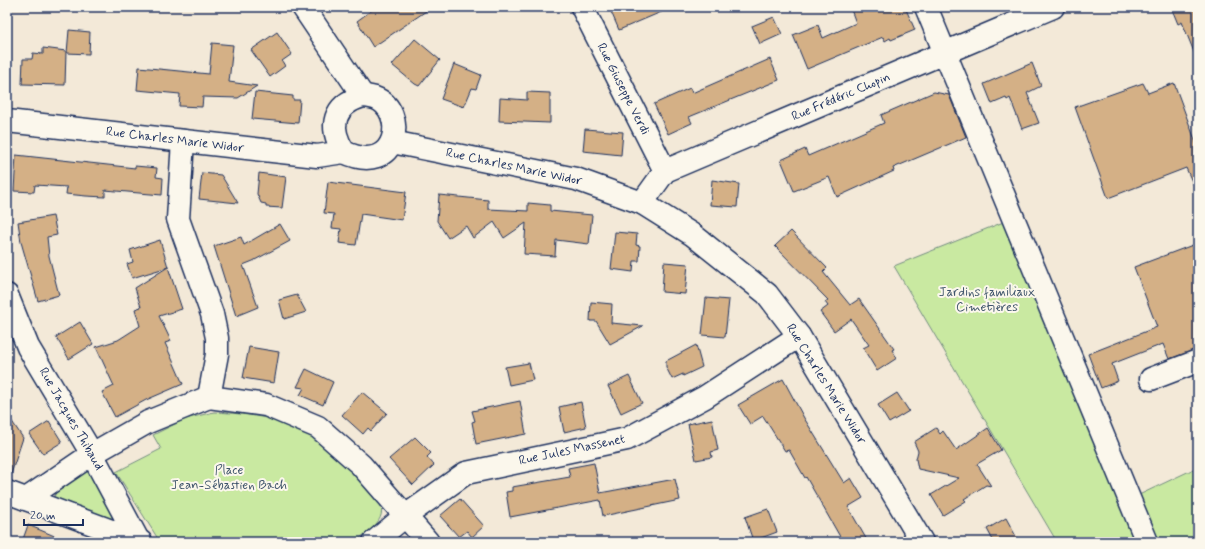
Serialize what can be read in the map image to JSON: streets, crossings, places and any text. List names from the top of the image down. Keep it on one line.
{"streets":{"street":["Rue Giuseppe Verdi","Rue Frédéric Chopin","Rue Charles Marie Widor","Rue Jacques Thibaud","Rue Jules Massenet"]},"crossings":[["Rue Giuseppe Verdi","Rue Frédéric Chopin"],["Rue Charles Marie Widor","Rue Jules Massenet"]],"parks":["Jardins familiaux Cimetières","Place Jean-Sébastien Bach"],"scale_bar":"20 m"}
